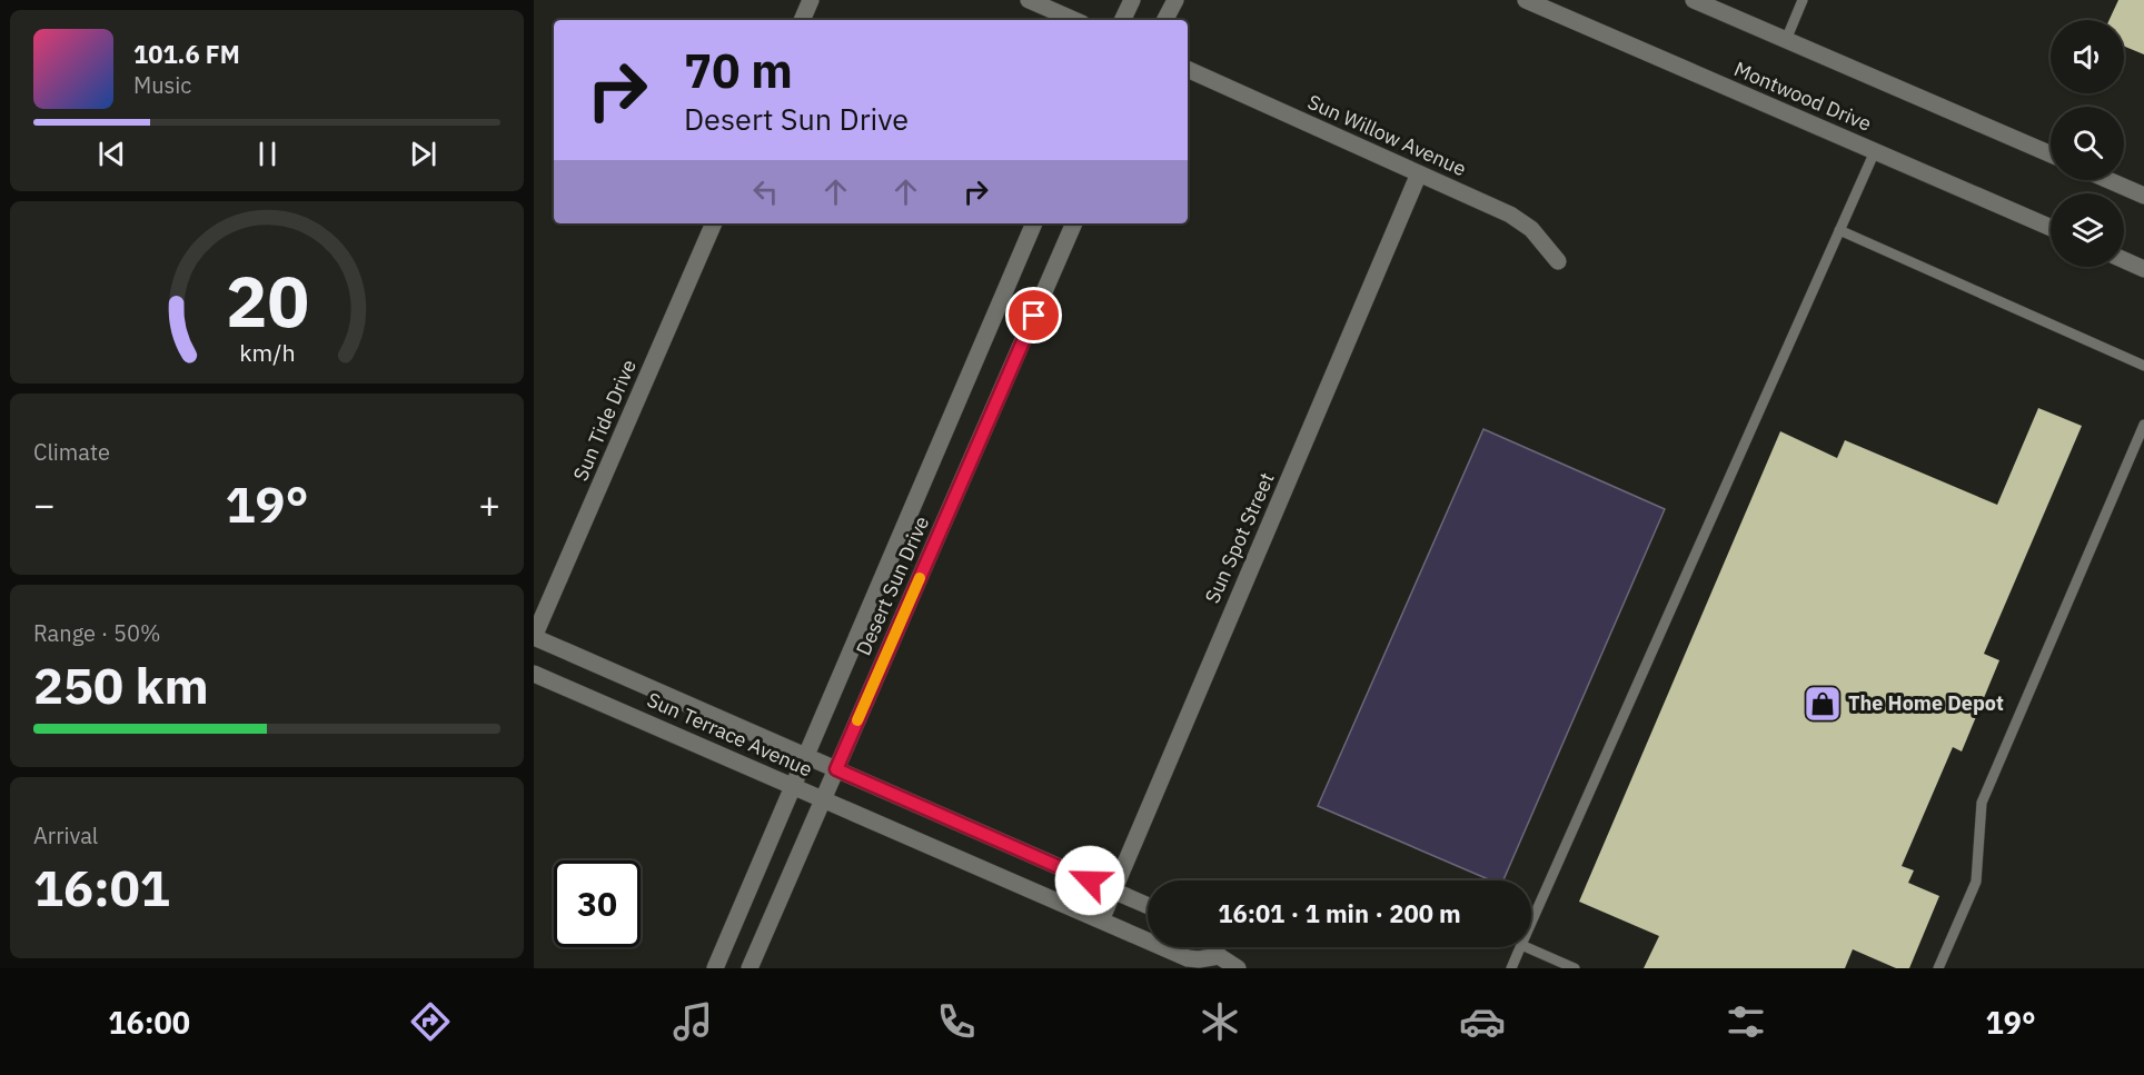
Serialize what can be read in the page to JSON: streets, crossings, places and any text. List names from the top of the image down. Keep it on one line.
{"streets":{"street":["Montwood Drive","Sun Willow Avenue","Sun Tide Drive","Sun Spot Street","Desert Sun Drive","Sun Terrace Avenue"]},"crossings":[["Sun Willow Avenue","Sun Spot Street"],["Sun Tide Drive","Sun Terrace Avenue"],["Sun Spot Street","Sun Terrace Avenue"],["Desert Sun Drive","Sun Terrace Avenue"]],"places":{"shop":["The Home Depot"]},"page":{"turn":["70 m","Desert Sun Drive"],"song":["101.6 FM","Music"],"tile":["Climate",["Range · 50%","250 km"],["Arrival","16:01"]],"heat":["−","19°","+"],"limit":"30","trip":"16:01 · 1 min · 200 m","tabs":["16:00","19°"],"gauge":["20","km/h"]}}
